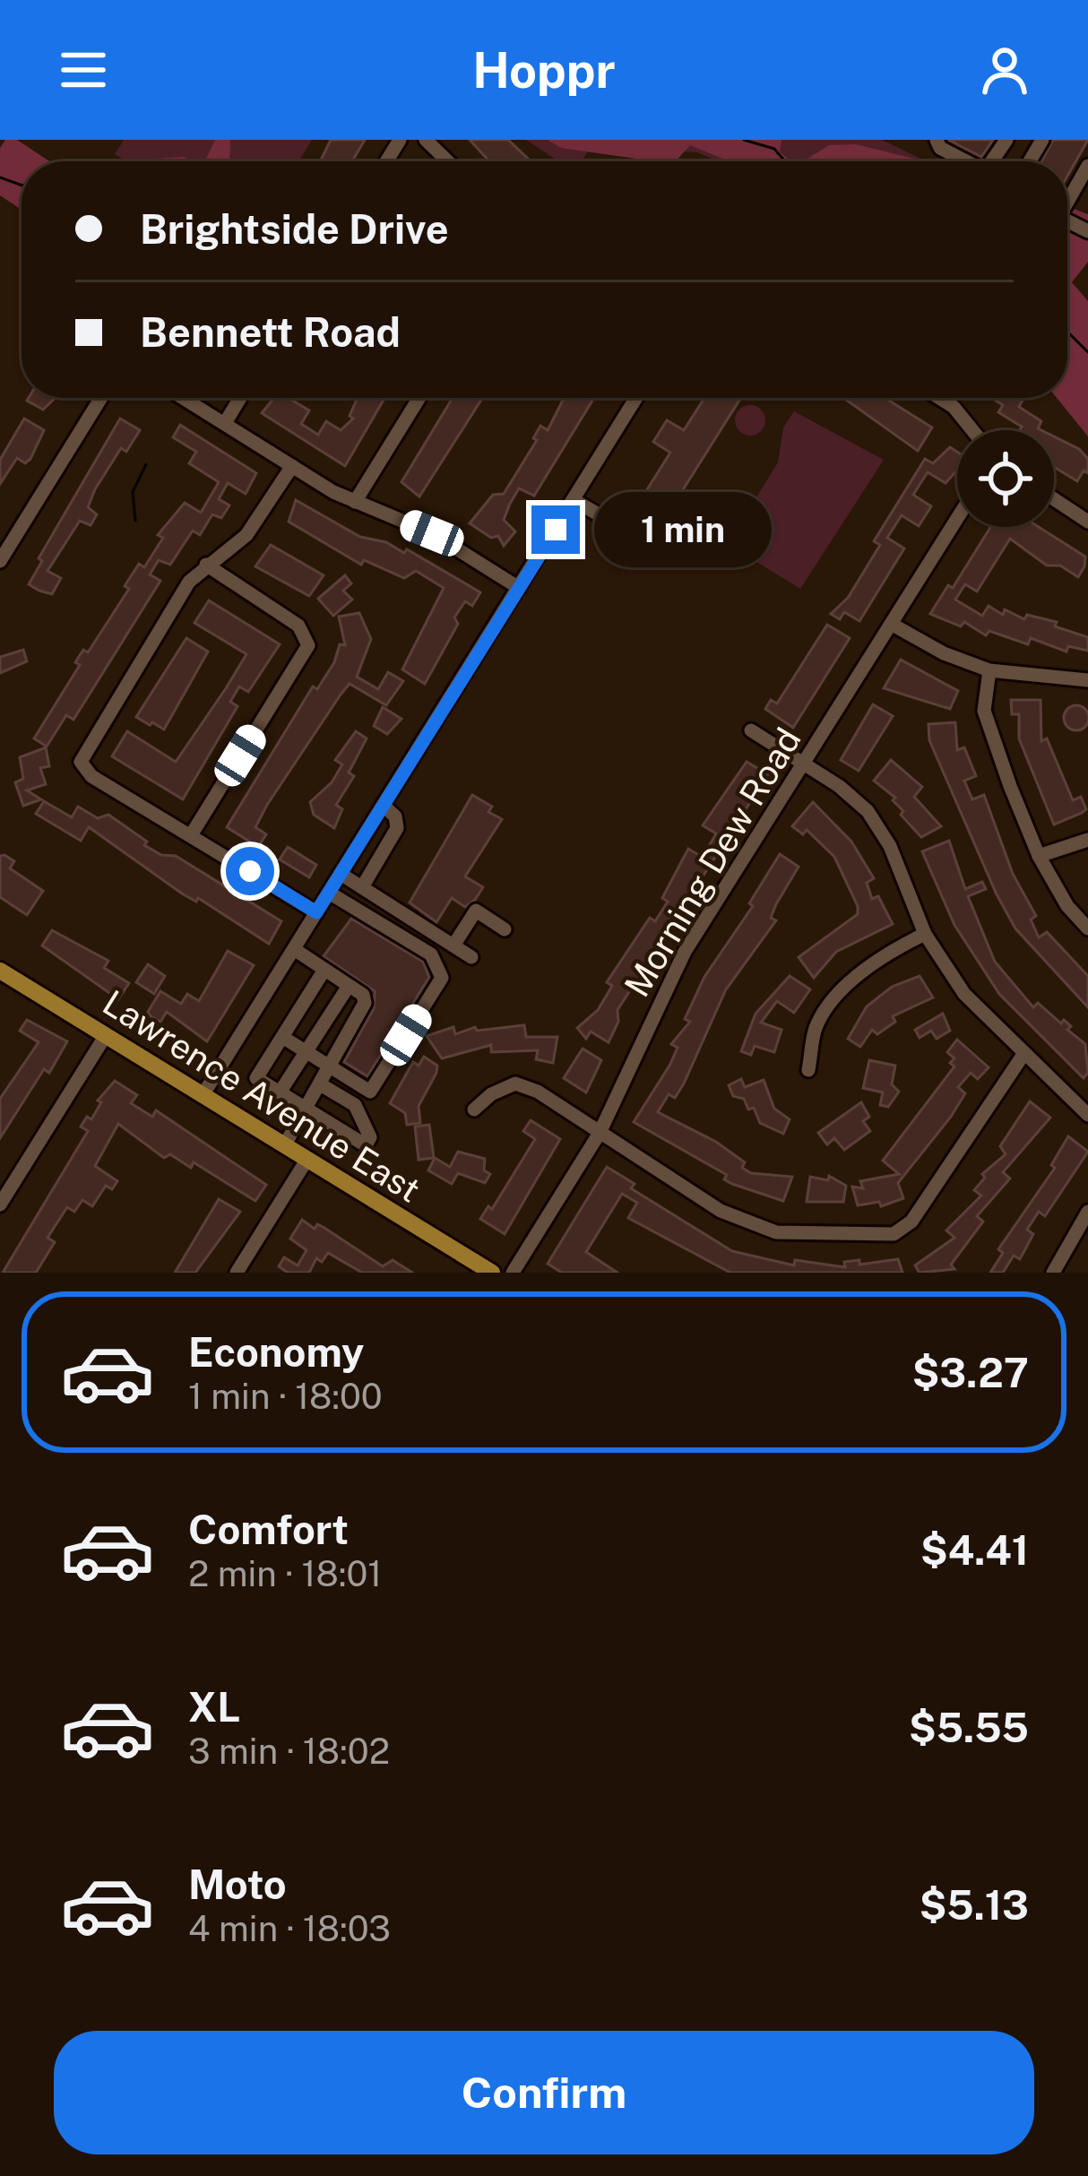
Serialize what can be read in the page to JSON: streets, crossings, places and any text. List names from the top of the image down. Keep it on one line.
{"streets":{"main road":["Lawrence Avenue East"],"street":["Morning Dew Road"]},"page":{"header":"Hoppr","banner":["Brightside Drive","Bennett Road"],"bubble":"1 min","list":[{"name":"Economy","note":"1 min · 18:00","value":"$3.27"},{"name":"Comfort","note":"2 min · 18:01","value":"$4.41"},{"name":"XL","note":"3 min · 18:02","value":"$5.55"},{"name":"Moto","note":"4 min · 18:03","value":"$5.13"}],"buttons":"Confirm"}}
